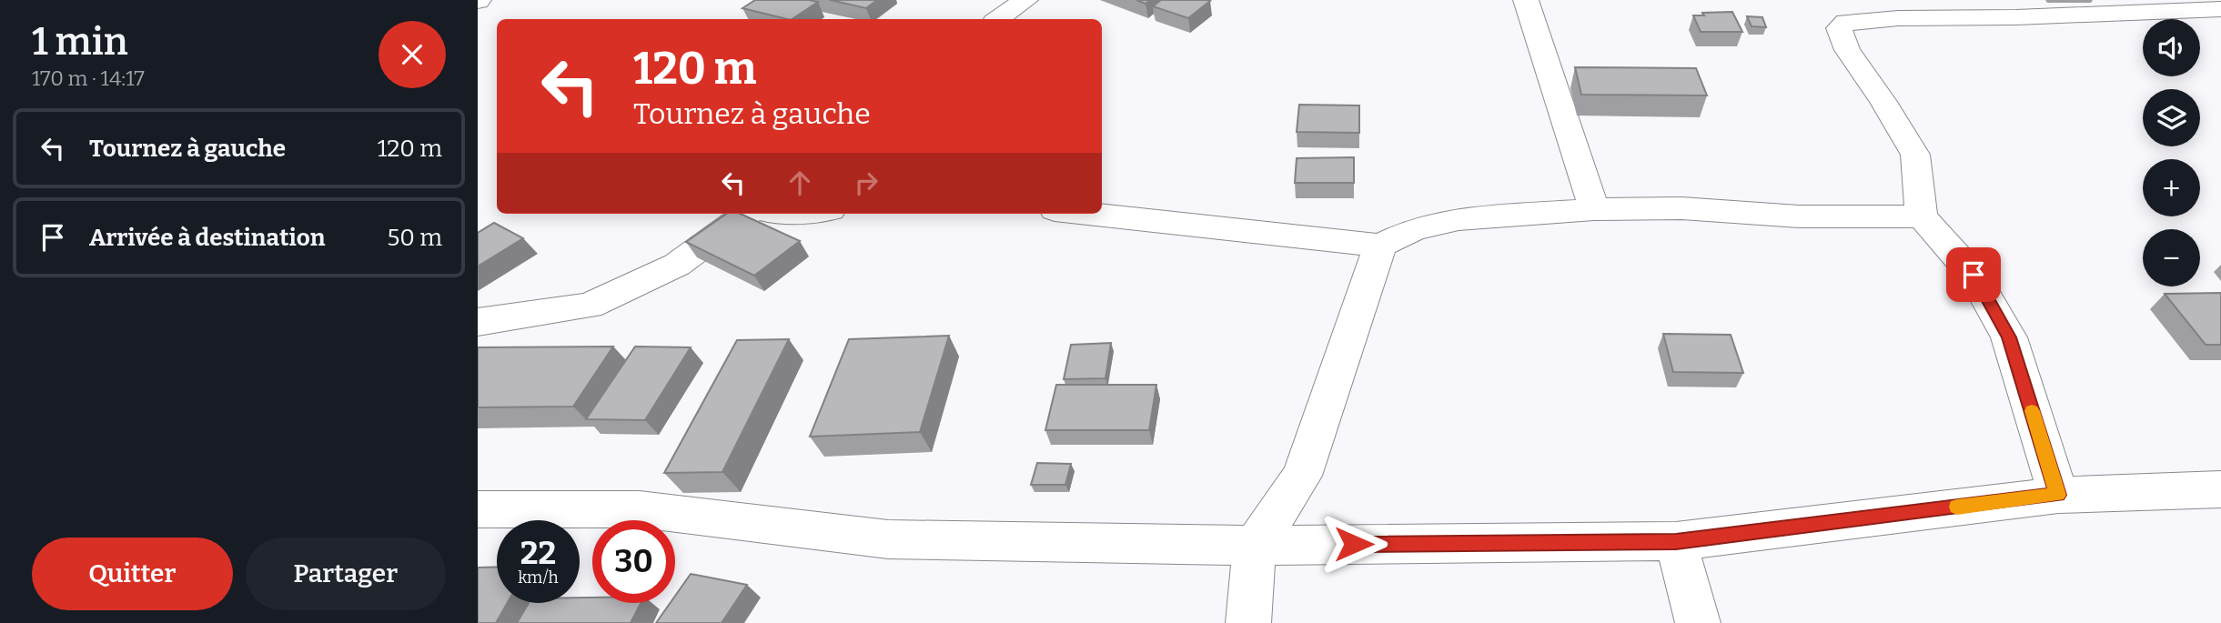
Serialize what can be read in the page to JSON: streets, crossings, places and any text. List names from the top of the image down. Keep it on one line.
{"page":{"heading":["1 min","170 m · 14:17"],"map_buttons":["+","−"],"turn":["120 m","Tournez à gauche"],"list":[{"name":"Tournez à gauche","value":"120 m"},{"name":"Arrivée à destination","value":"50 m"}],"speed":"22 km/h","limit":"30","buttons":["Quitter","Partager"]}}
